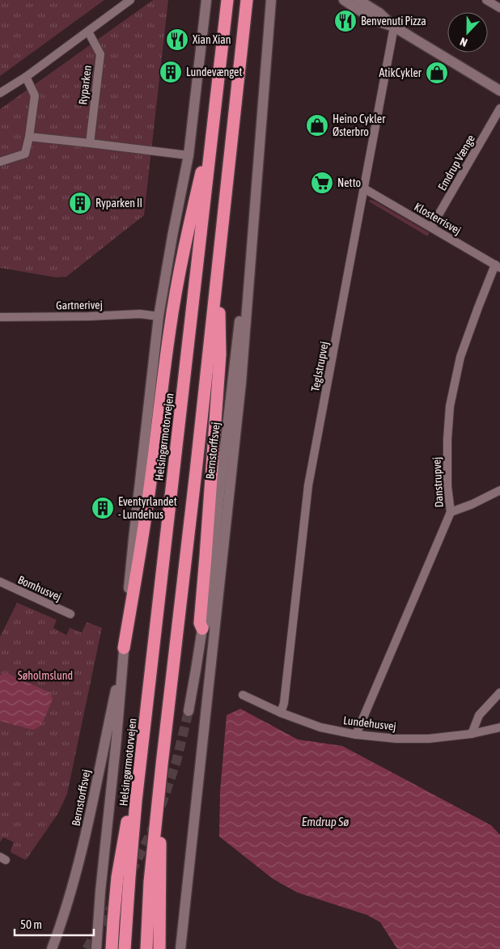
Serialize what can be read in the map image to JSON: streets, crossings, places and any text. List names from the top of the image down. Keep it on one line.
{"streets":{"highway":["Helsingørmotorvejen"],"street":["Ryparken","Emdrup Vænge","Klosterrisvej","Gartnerivej","Teglstrupvej","Bernstorffsvej","Danstrupvej","Bomhusvej","Lundehusvej"]},"crossings":[["Emdrup Vænge","Klosterrisvej"],["Klosterrisvej","Teglstrupvej"],["Klosterrisvej","Danstrupvej"],["Teglstrupvej","Lundehusvej"],["Danstrupvej","Lundehusvej"]],"water":["Emdrup Sø"],"parks":["Søholmslund"],"places":{"restaurant":["Benvenuti Pizza","Xian Xian"],"building":["Lundevænget","Ryparken II","Eventyrlandet - Lundehus"],"shop":["AtikCykler","Heino Cykler Østerbro"],"supermarket":["Netto"]},"scale_bar":"50 m","north":"bottom"}
